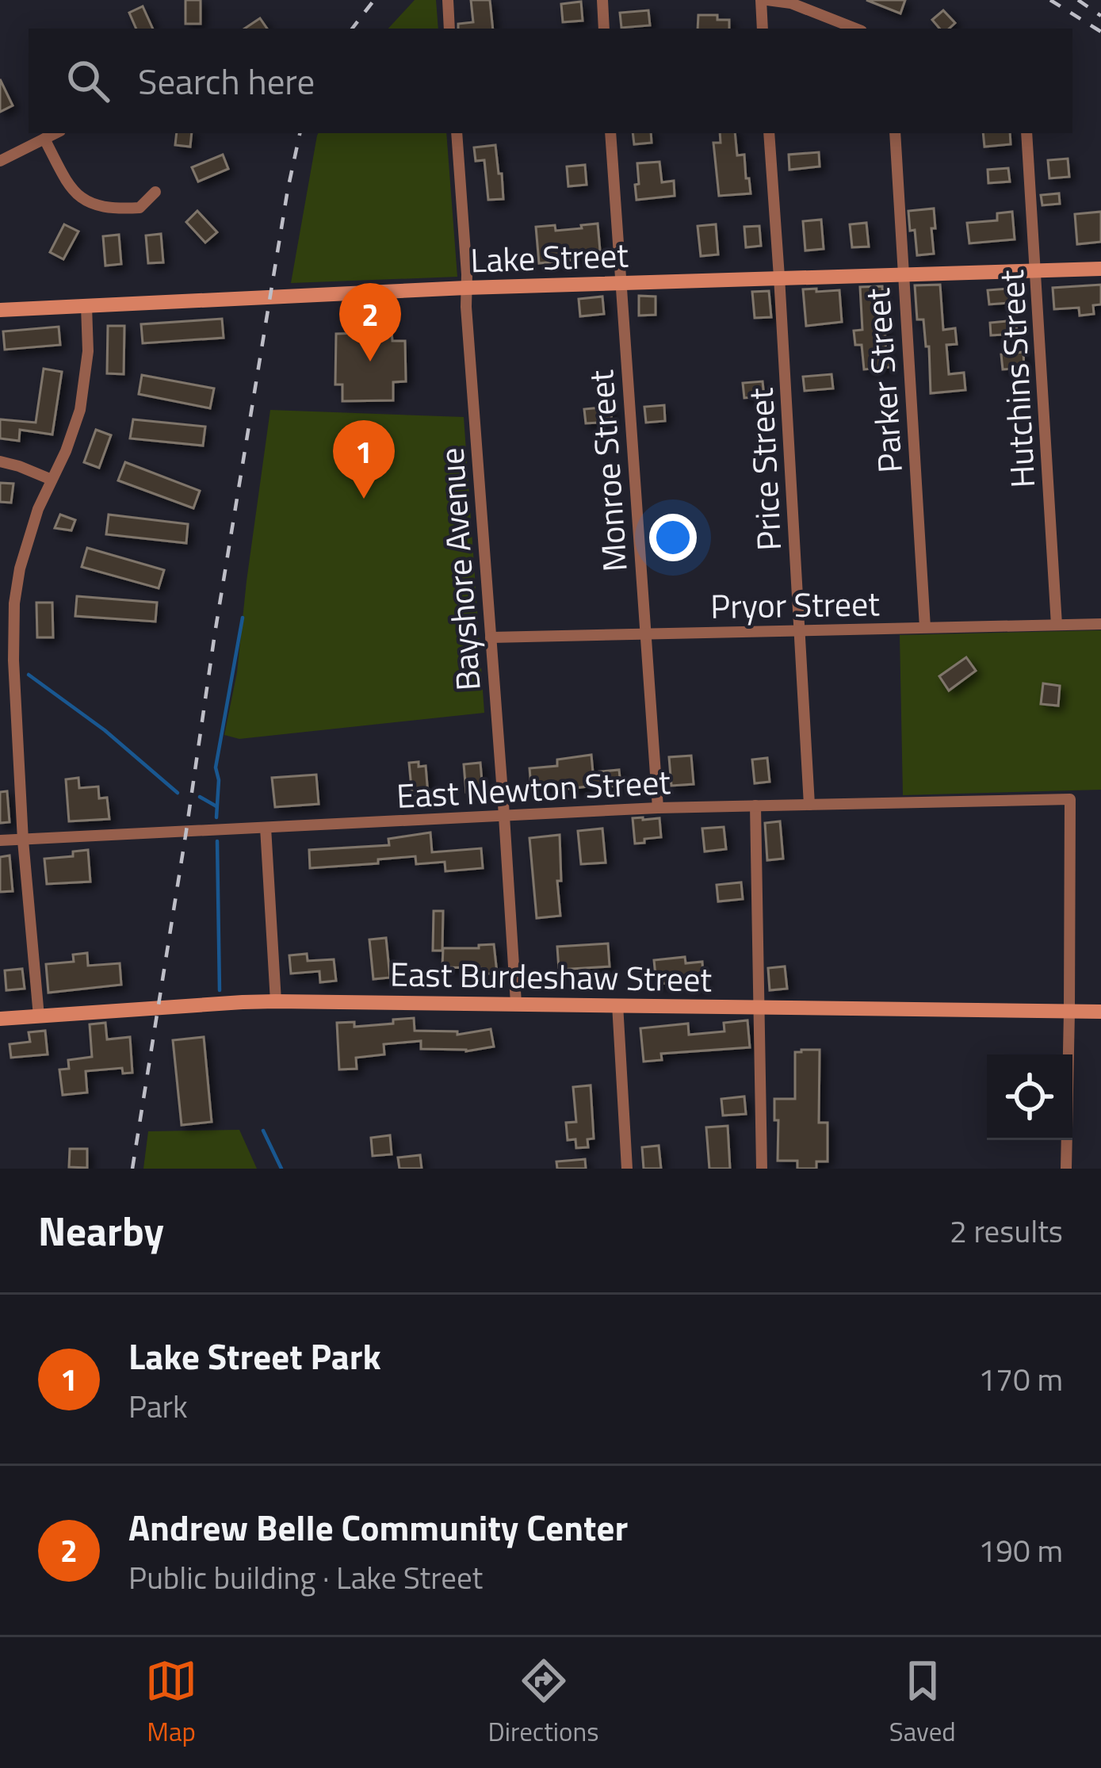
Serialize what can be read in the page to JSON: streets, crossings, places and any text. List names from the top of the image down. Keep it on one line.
{"streets":{"street":["Lake Street","Hutchins Street","Parker Street","Price Street","Monroe Street","Bayshore Avenue","Pryor Street","East Newton Street","East Burdeshaw Street"]},"crossings":[["Lake Street","Hutchins Street"],["Lake Street","Parker Street"],["Lake Street","Price Street"],["Lake Street","Monroe Street"],["Lake Street","Bayshore Avenue"],["Hutchins Street","Pryor Street"],["Parker Street","Pryor Street"],["Price Street","Pryor Street"],["Price Street","East Newton Street"],["Monroe Street","Pryor Street"],["Monroe Street","East Newton Street"],["Bayshore Avenue","Pryor Street"],["Bayshore Avenue","East Newton Street"],["Bayshore Avenue","East Burdeshaw Street"],["East Newton Street","East Burdeshaw Street"]],"page":{"search":"Search here","pins":["2","1"],"heading":["Nearby","2 results"],"list":[{"mark":"1","name":"Lake Street Park","note":"Park","value":"170 m"},{"mark":"2","name":"Andrew Belle Community Center","note":"Public building · Lake Street","value":"190 m"}],"nav":["Map","Directions","Saved"]}}
